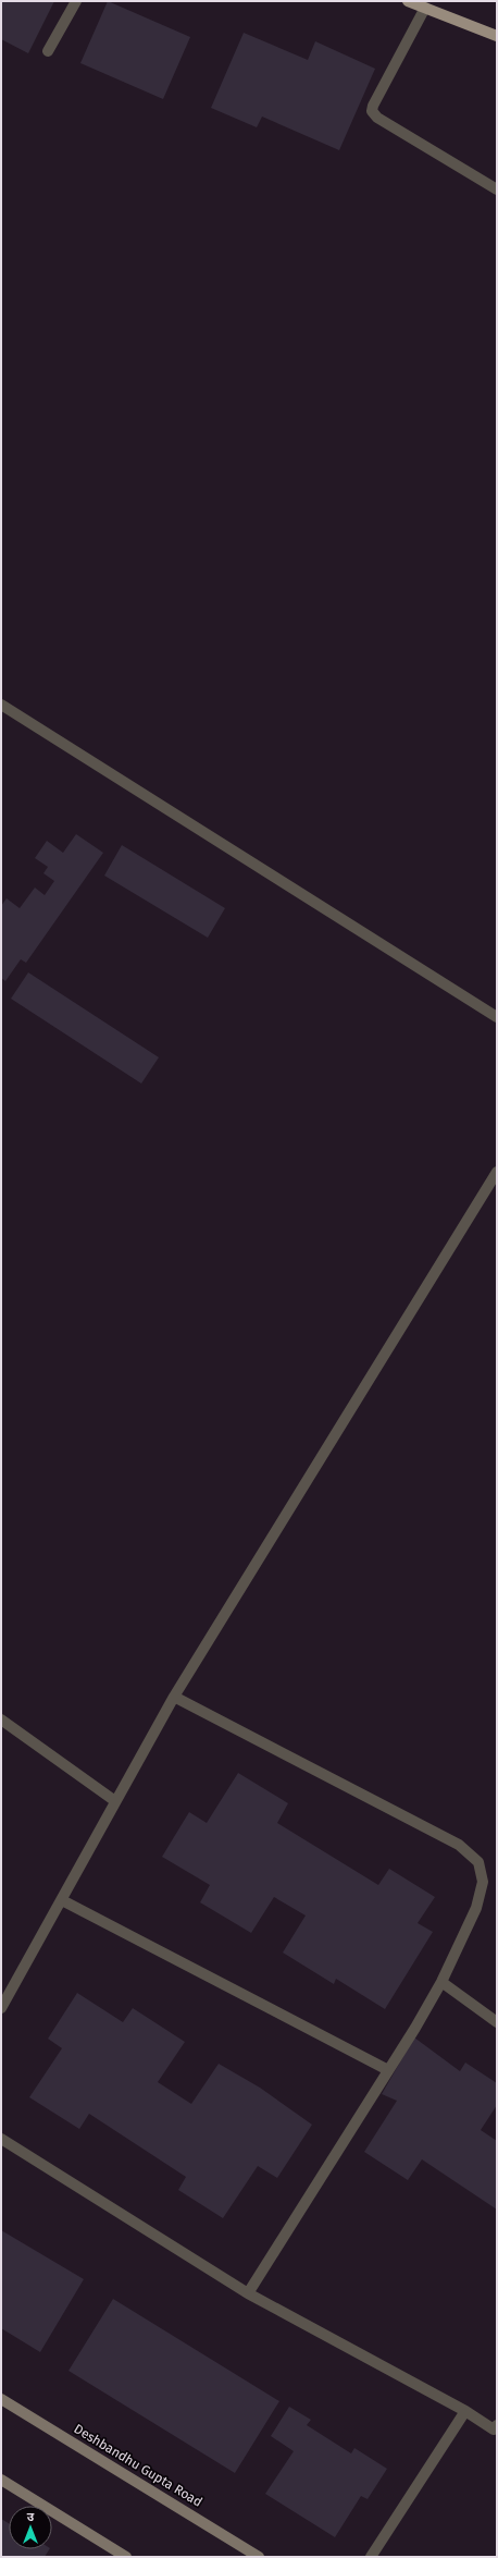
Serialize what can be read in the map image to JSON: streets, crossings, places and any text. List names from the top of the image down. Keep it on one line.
{"streets":{"street":["Deshbandhu Gupta Road"]},"north":"top"}
